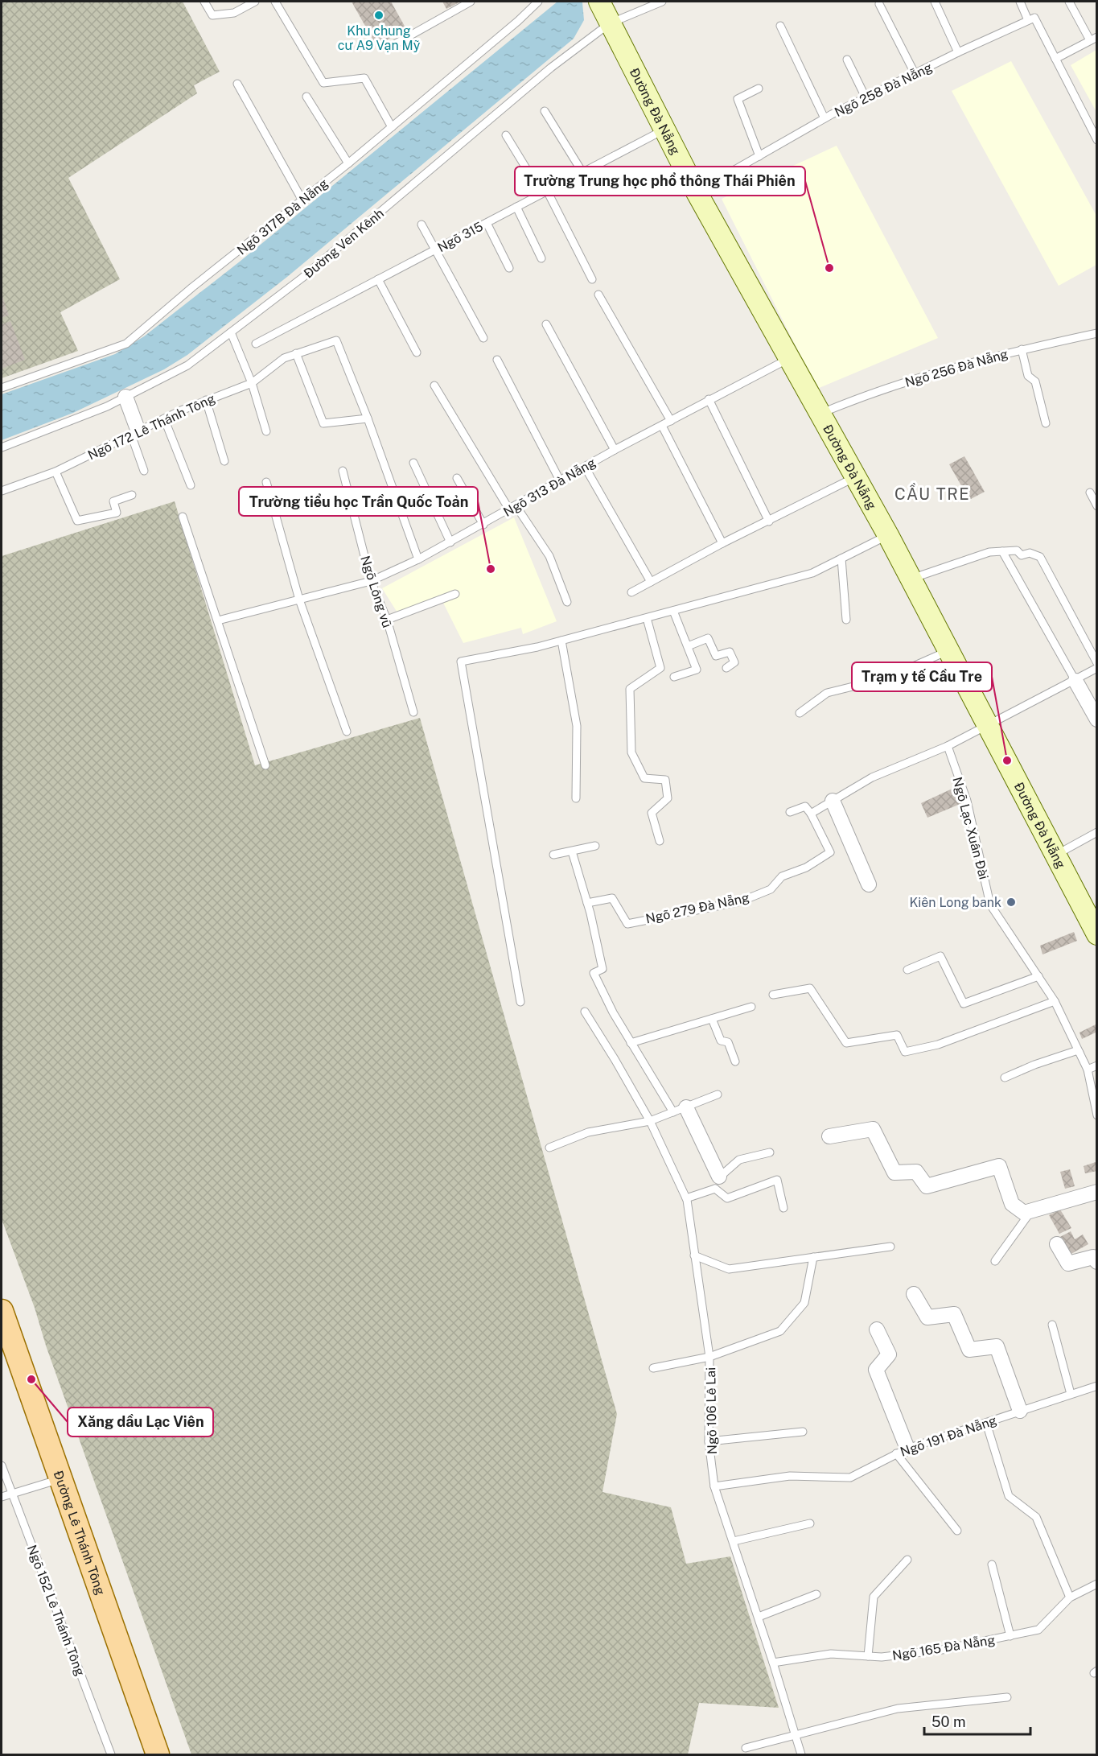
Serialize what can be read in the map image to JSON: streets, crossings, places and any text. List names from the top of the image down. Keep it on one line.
{"streets":{"main road":["Đường Đà Nẵng","Đường Lê Thánh Tông"],"lane":["Ngõ 258 Đà Nẵng","Ngõ 317B Đà Nẵng","Ngõ 315","Đường Ven Kênh","Ngõ 256 Đà Nẵng","Ngõ 172 Lê Thánh Tông","Ngõ 313 Đà Nẵng","Ngõ Lông vũ","Ngõ Lạc Xuân Đài","Ngõ 279 Đà Nẵng","Ngõ 106 Lê Lai","Ngõ 191 Đà Nẵng","Ngõ 152 Lê Thánh Tông","Ngõ 165 Đà Nẵng"]},"crossings":[["Ngõ 258 Đà Nẵng","Đường Đà Nẵng"],["Đường Đà Nẵng","Ngõ 315"],["Đường Đà Nẵng","Đường Ven Kênh"],["Đường Đà Nẵng","Ngõ 256 Đà Nẵng"],["Đường Đà Nẵng","Ngõ 313 Đà Nẵng"],["Ngõ 313 Đà Nẵng","Ngõ Lông vũ"],["Ngõ 106 Lê Lai","Ngõ 191 Đà Nẵng"],["Ngõ 106 Lê Lai","Ngõ 165 Đà Nẵng"]],"districts":["CẦU TRE"],"places":["Khu chung cư A9 Vạn Mỹ","Trường Trung học phổ thông Thái Phiên","Trường tiểu học Trần Quốc Toản","Trạm y tế Cầu Tre","Kiên Long bank","Xăng dầu Lạc Viên"],"scale_bar":"50 m"}
